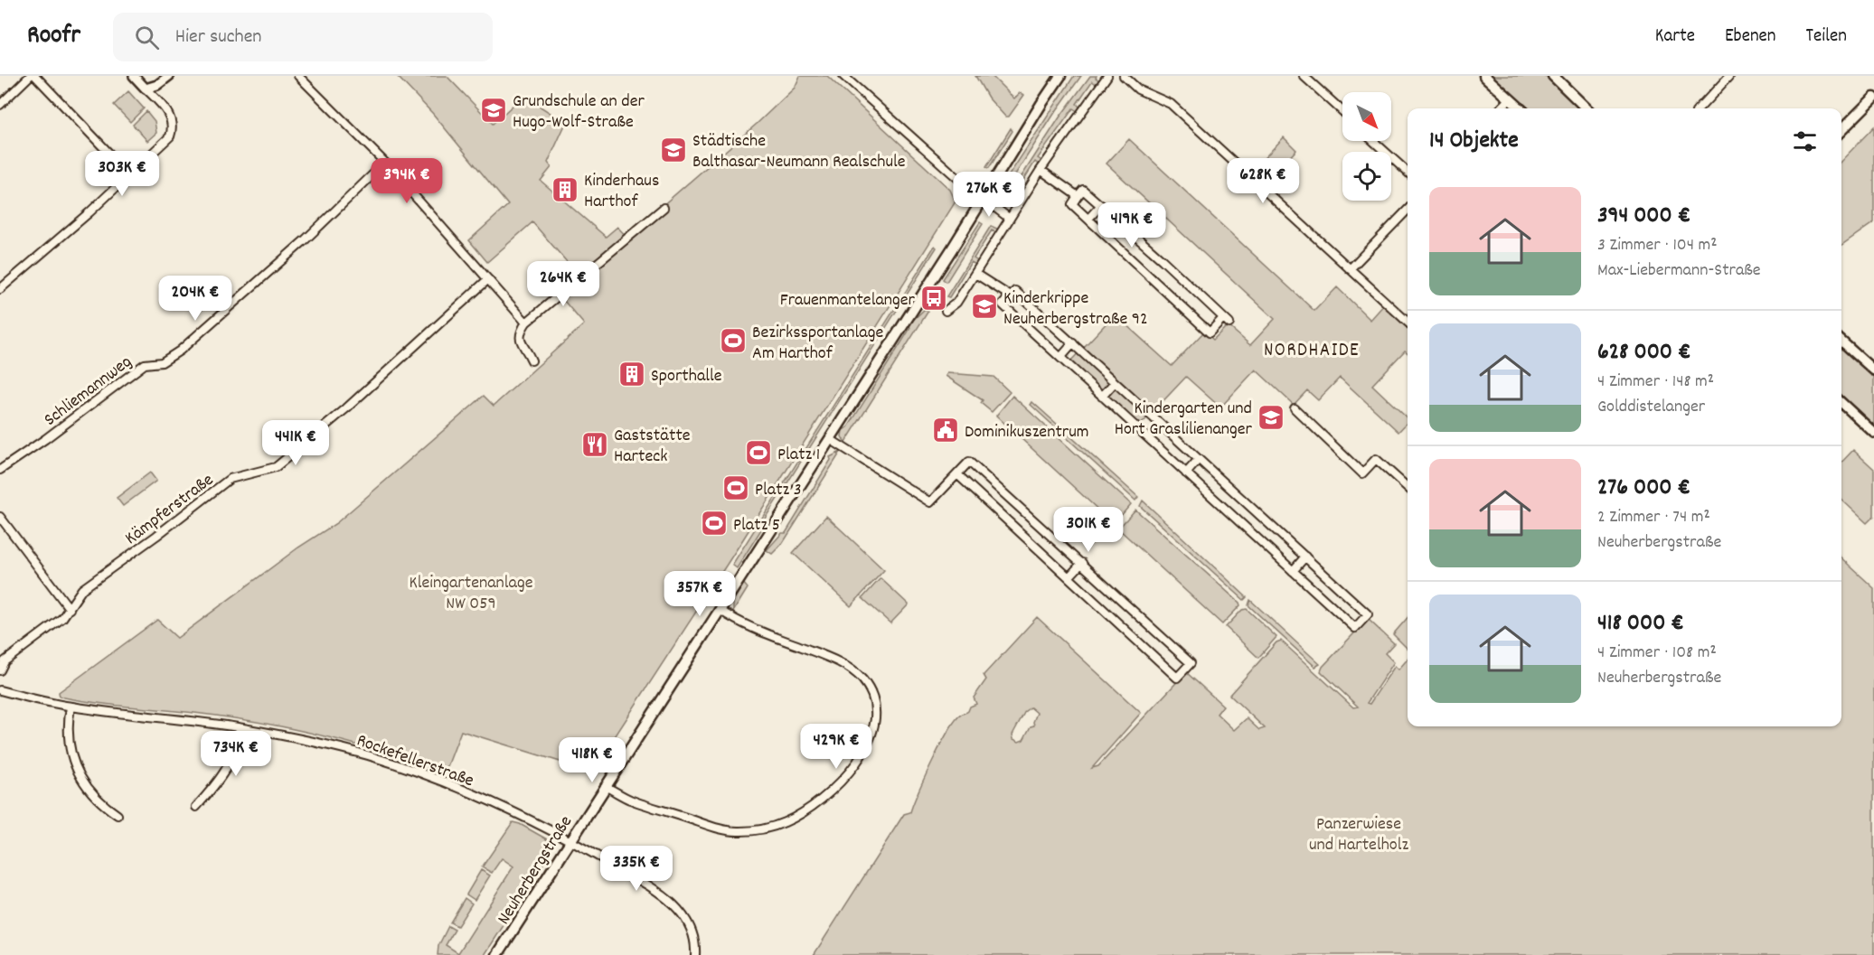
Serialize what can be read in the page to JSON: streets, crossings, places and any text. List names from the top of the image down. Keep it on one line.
{"streets":{"main road":["Neuherbergstraße"],"street":["Schliemannweg","Kämpferstraße","Rockefellerstraße"]},"crossings":[["Rockefellerstraße","Neuherbergstraße"]],"districts":["NORDHAIDE"],"parks":["Kleingartenanlage NW 059","Panzerwiese und Hartelholz"],"places":{"school or university":["Grundschule an der Hugo-Wolf-Straße","Städtische Balthasar-Neumann Realschule","Kinderkrippe Neuherbergstraße 92","Kindergarten und Hort Graslilienanger"],"building":["Kinderhaus Harthof","Sporthalle"],"bus stop":["Frauenmantelanger"],"sports":["Bezirkssportanlage Am Harthof","Platz 1","Platz 3","Platz 5"],"public building":["Dominikuszentrum"],"restaurant":["Gaststätte Harteck"]},"north":"bottom right","page":{"header":"Roofr","search":"Hier suchen","nav":["Karte","Ebenen","Teilen"],"heading":"14 Objekte","price":["303K €","394K €","628K €","276K €","419K €","264K €","204K €","441K €","301K €","357K €","429K €","734K €","418K €","335K €"],"list":[{"name":"394 000 €","note":"3 Zimmer · 104 m² · Max-Liebermann-Straße"},{"name":"628 000 €","note":"4 Zimmer · 148 m² · Golddistelanger"},{"name":"276 000 €","note":"2 Zimmer · 74 m² · Neuherbergstraße"},{"name":"418 000 €","note":"4 Zimmer · 108 m² · Neuherbergstraße"}]}}
